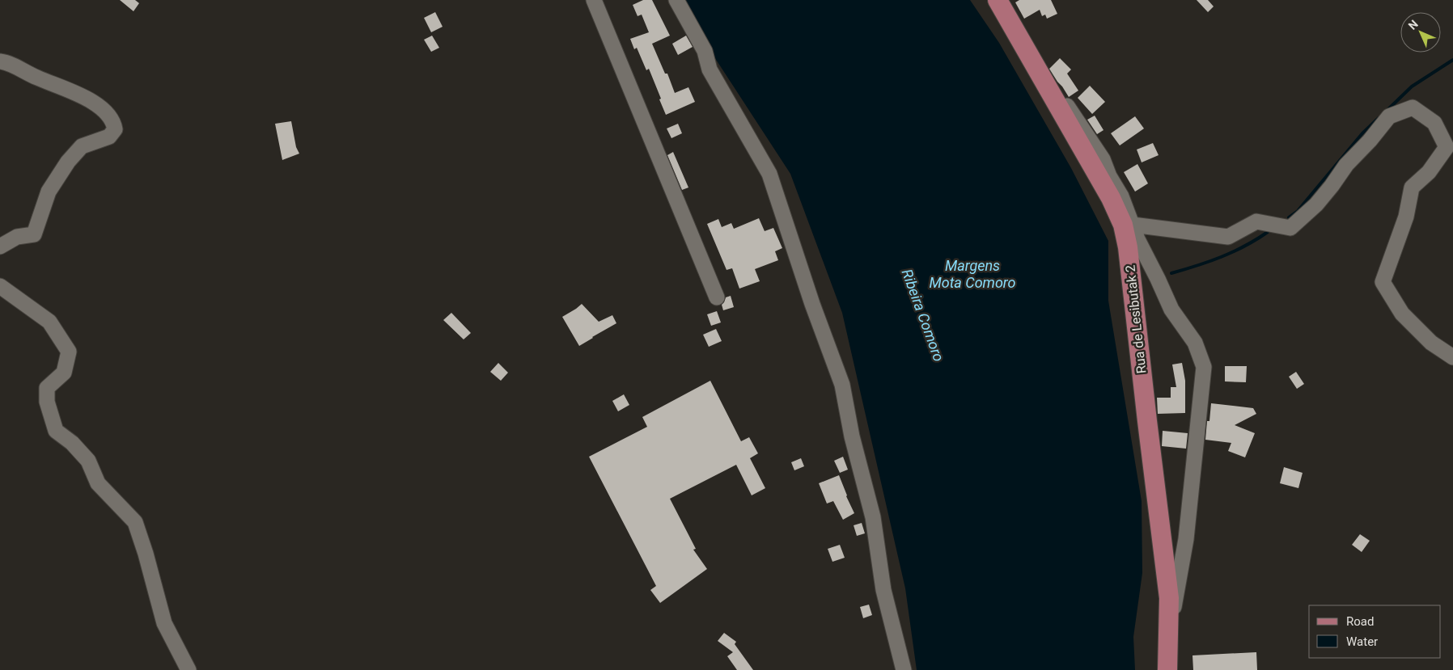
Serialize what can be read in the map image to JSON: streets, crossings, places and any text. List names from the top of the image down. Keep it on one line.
{"streets":{"main road":["Rua de Lesibutak 2"]},"water":["Margens Mota Comoro","Ribeira Comoro"],"legend":["Road","Water"],"north":"top left"}
